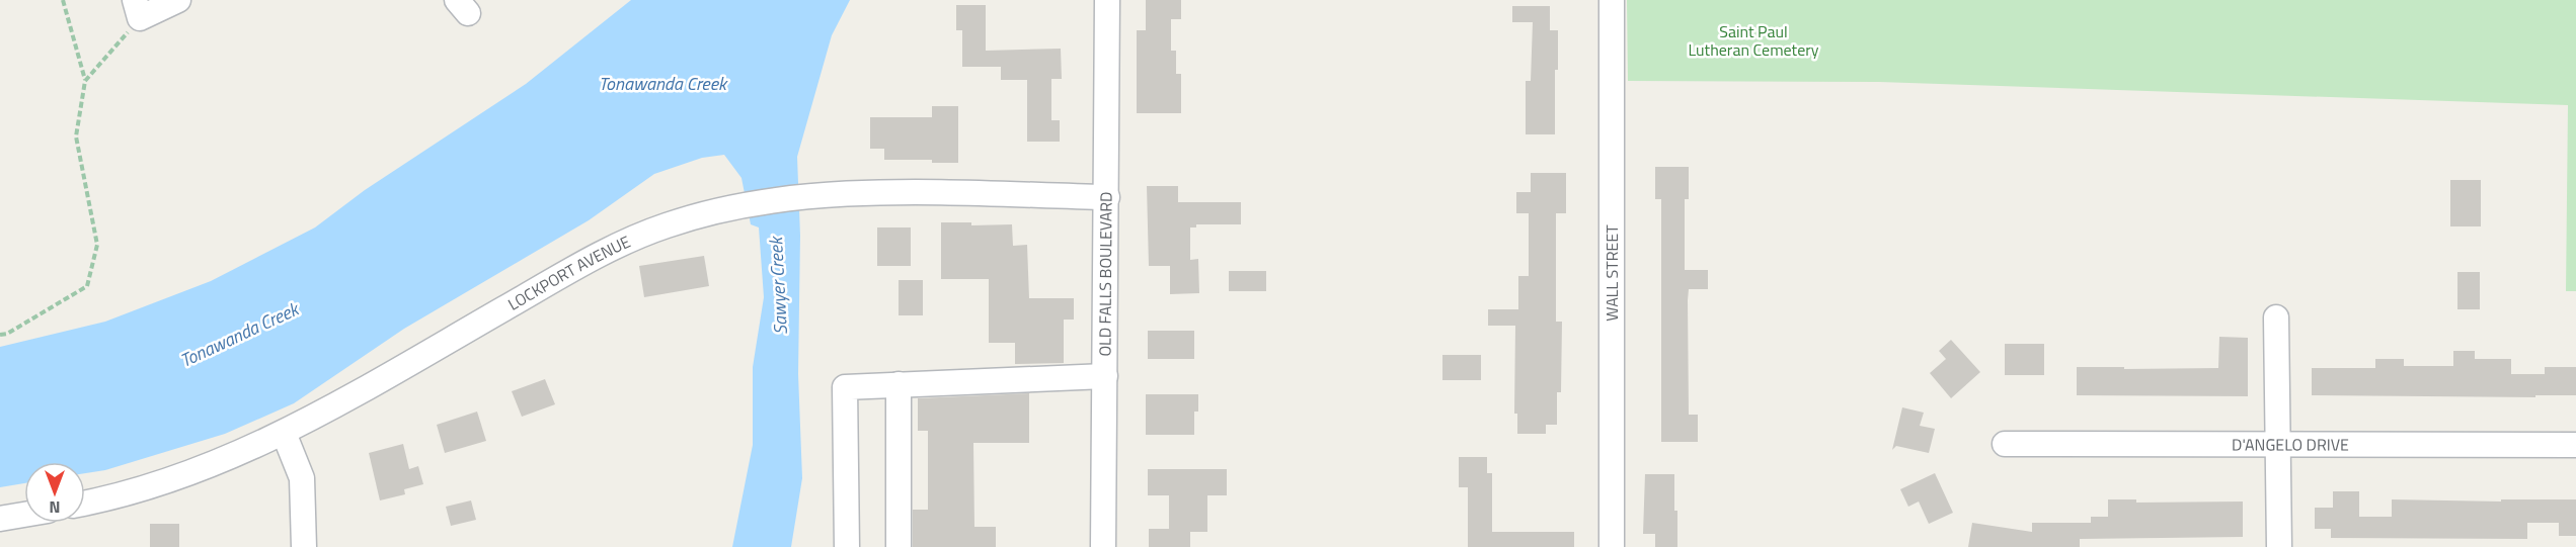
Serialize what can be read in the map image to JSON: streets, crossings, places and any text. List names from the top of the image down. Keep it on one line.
{"streets":{"street":["LOCKPORT AVENUE","WALL STREET","OLD FALLS BOULEVARD","D'ANGELO DRIVE"]},"crossings":[["LOCKPORT AVENUE","OLD FALLS BOULEVARD"]],"water":["Tonawanda Creek","Sawyer Creek"],"parks":["Saint Paul Lutheran Cemetery"],"north":"bottom"}
